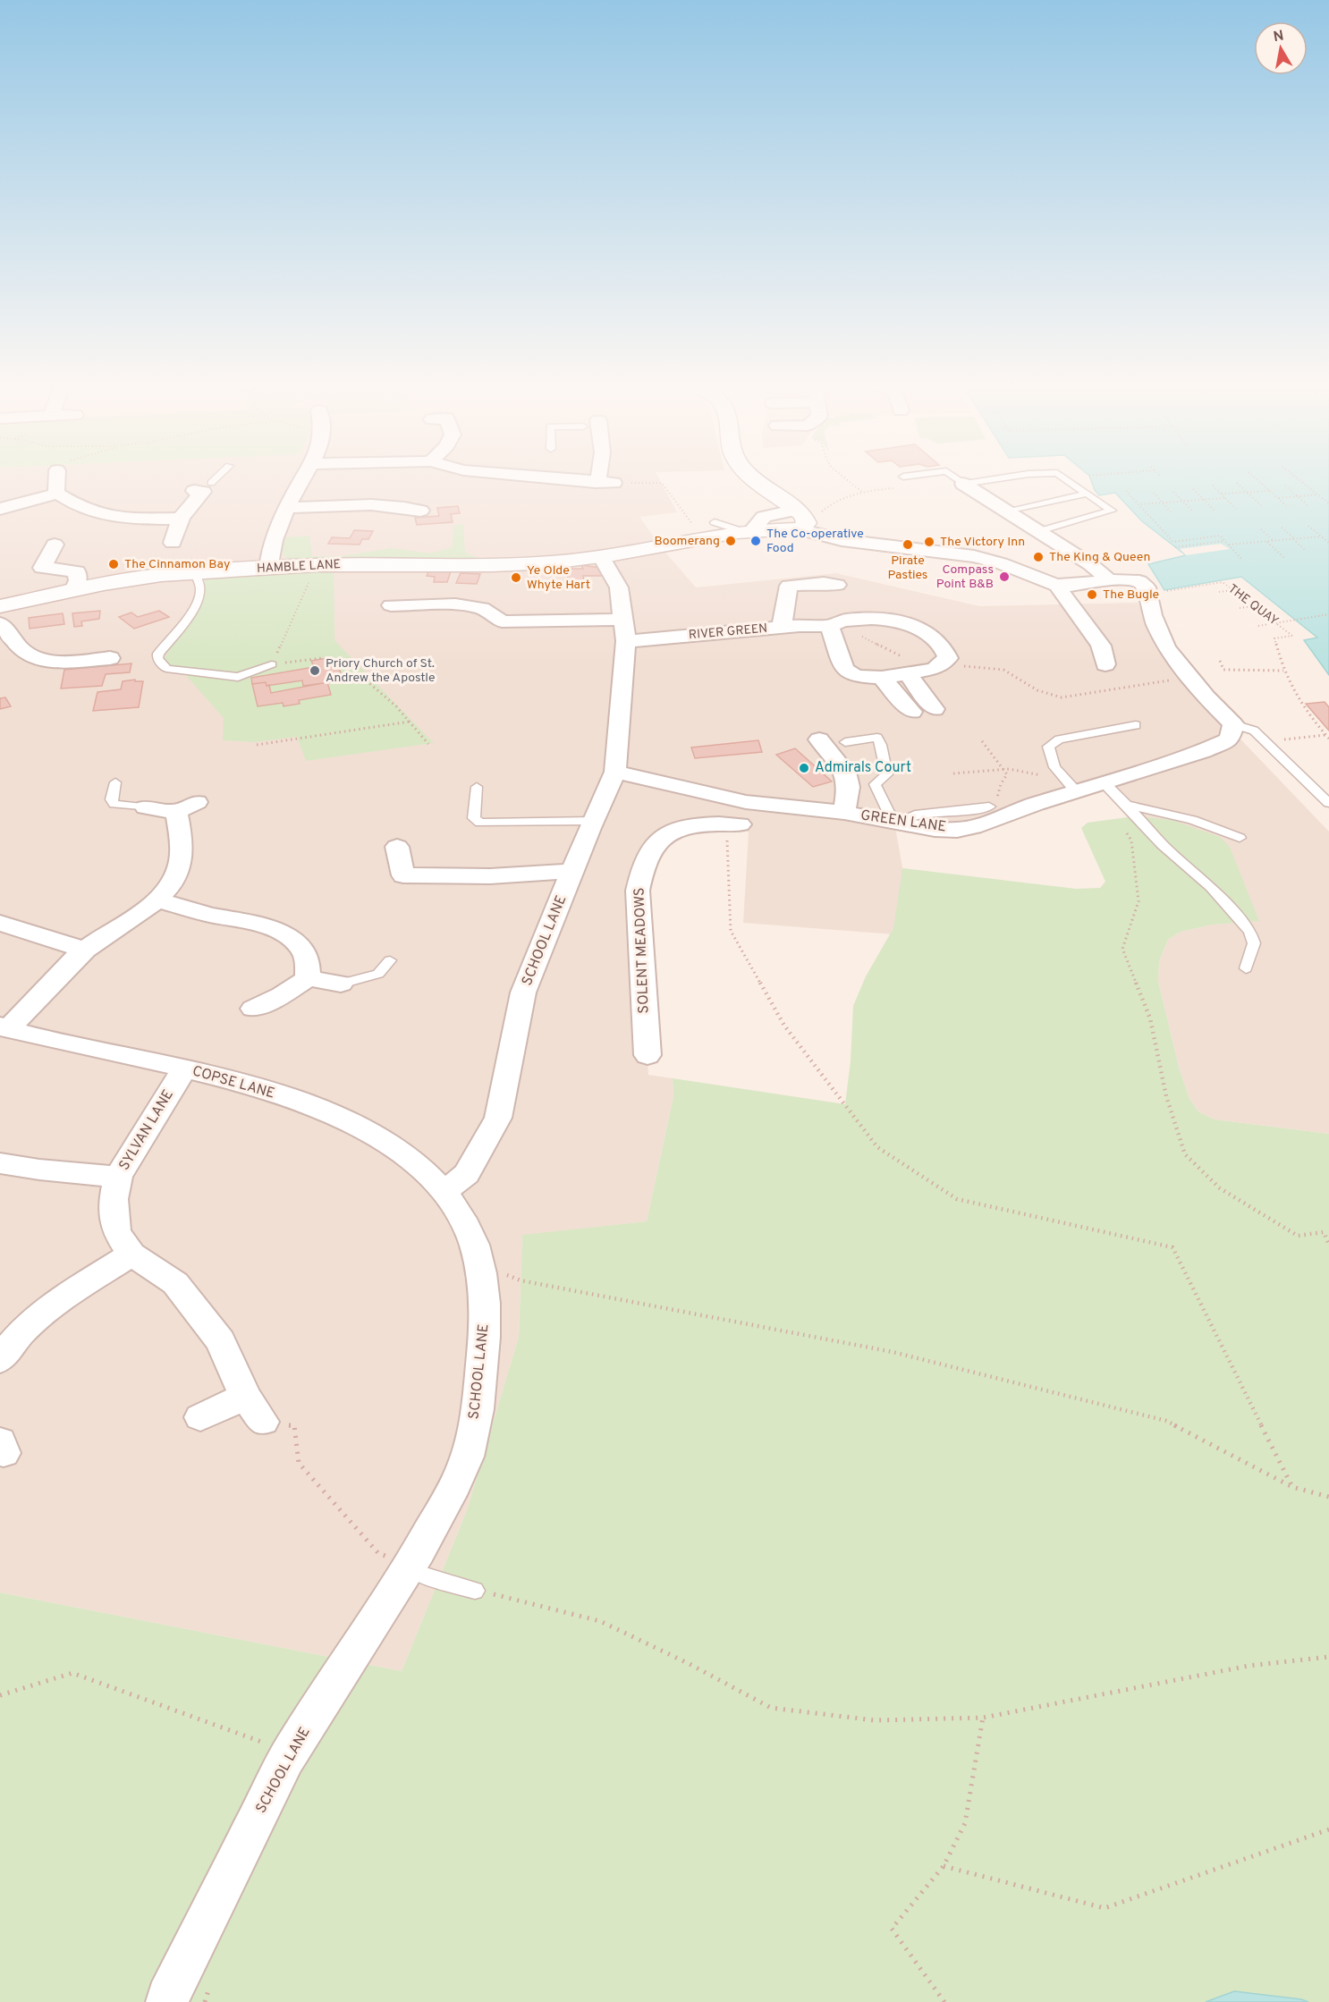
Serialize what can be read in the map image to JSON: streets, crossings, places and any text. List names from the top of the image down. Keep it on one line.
{"streets":{"main road":["HAMBLE LANE"],"street":["RIVER GREEN","GREEN LANE","SCHOOL LANE","SOLENT MEADOWS","COPSE LANE","SYLVAN LANE"],"path":["THE QUAY"]},"crossings":[["HAMBLE LANE","SCHOOL LANE"],["RIVER GREEN","SCHOOL LANE"],["GREEN LANE","SCHOOL LANE"],["SCHOOL LANE","COPSE LANE"],["COPSE LANE","SYLVAN LANE"]],"places":["Boomerang","The Co-operative Food","The Victory Inn","Pirate Pasties","The King & Queen","The Cinnamon Bay","Compass Point B&B","Ye Olde Whyte Hart","The Bugle","Priory Church of St. Andrew the Apostle","Admirals Court"],"north":"top"}
